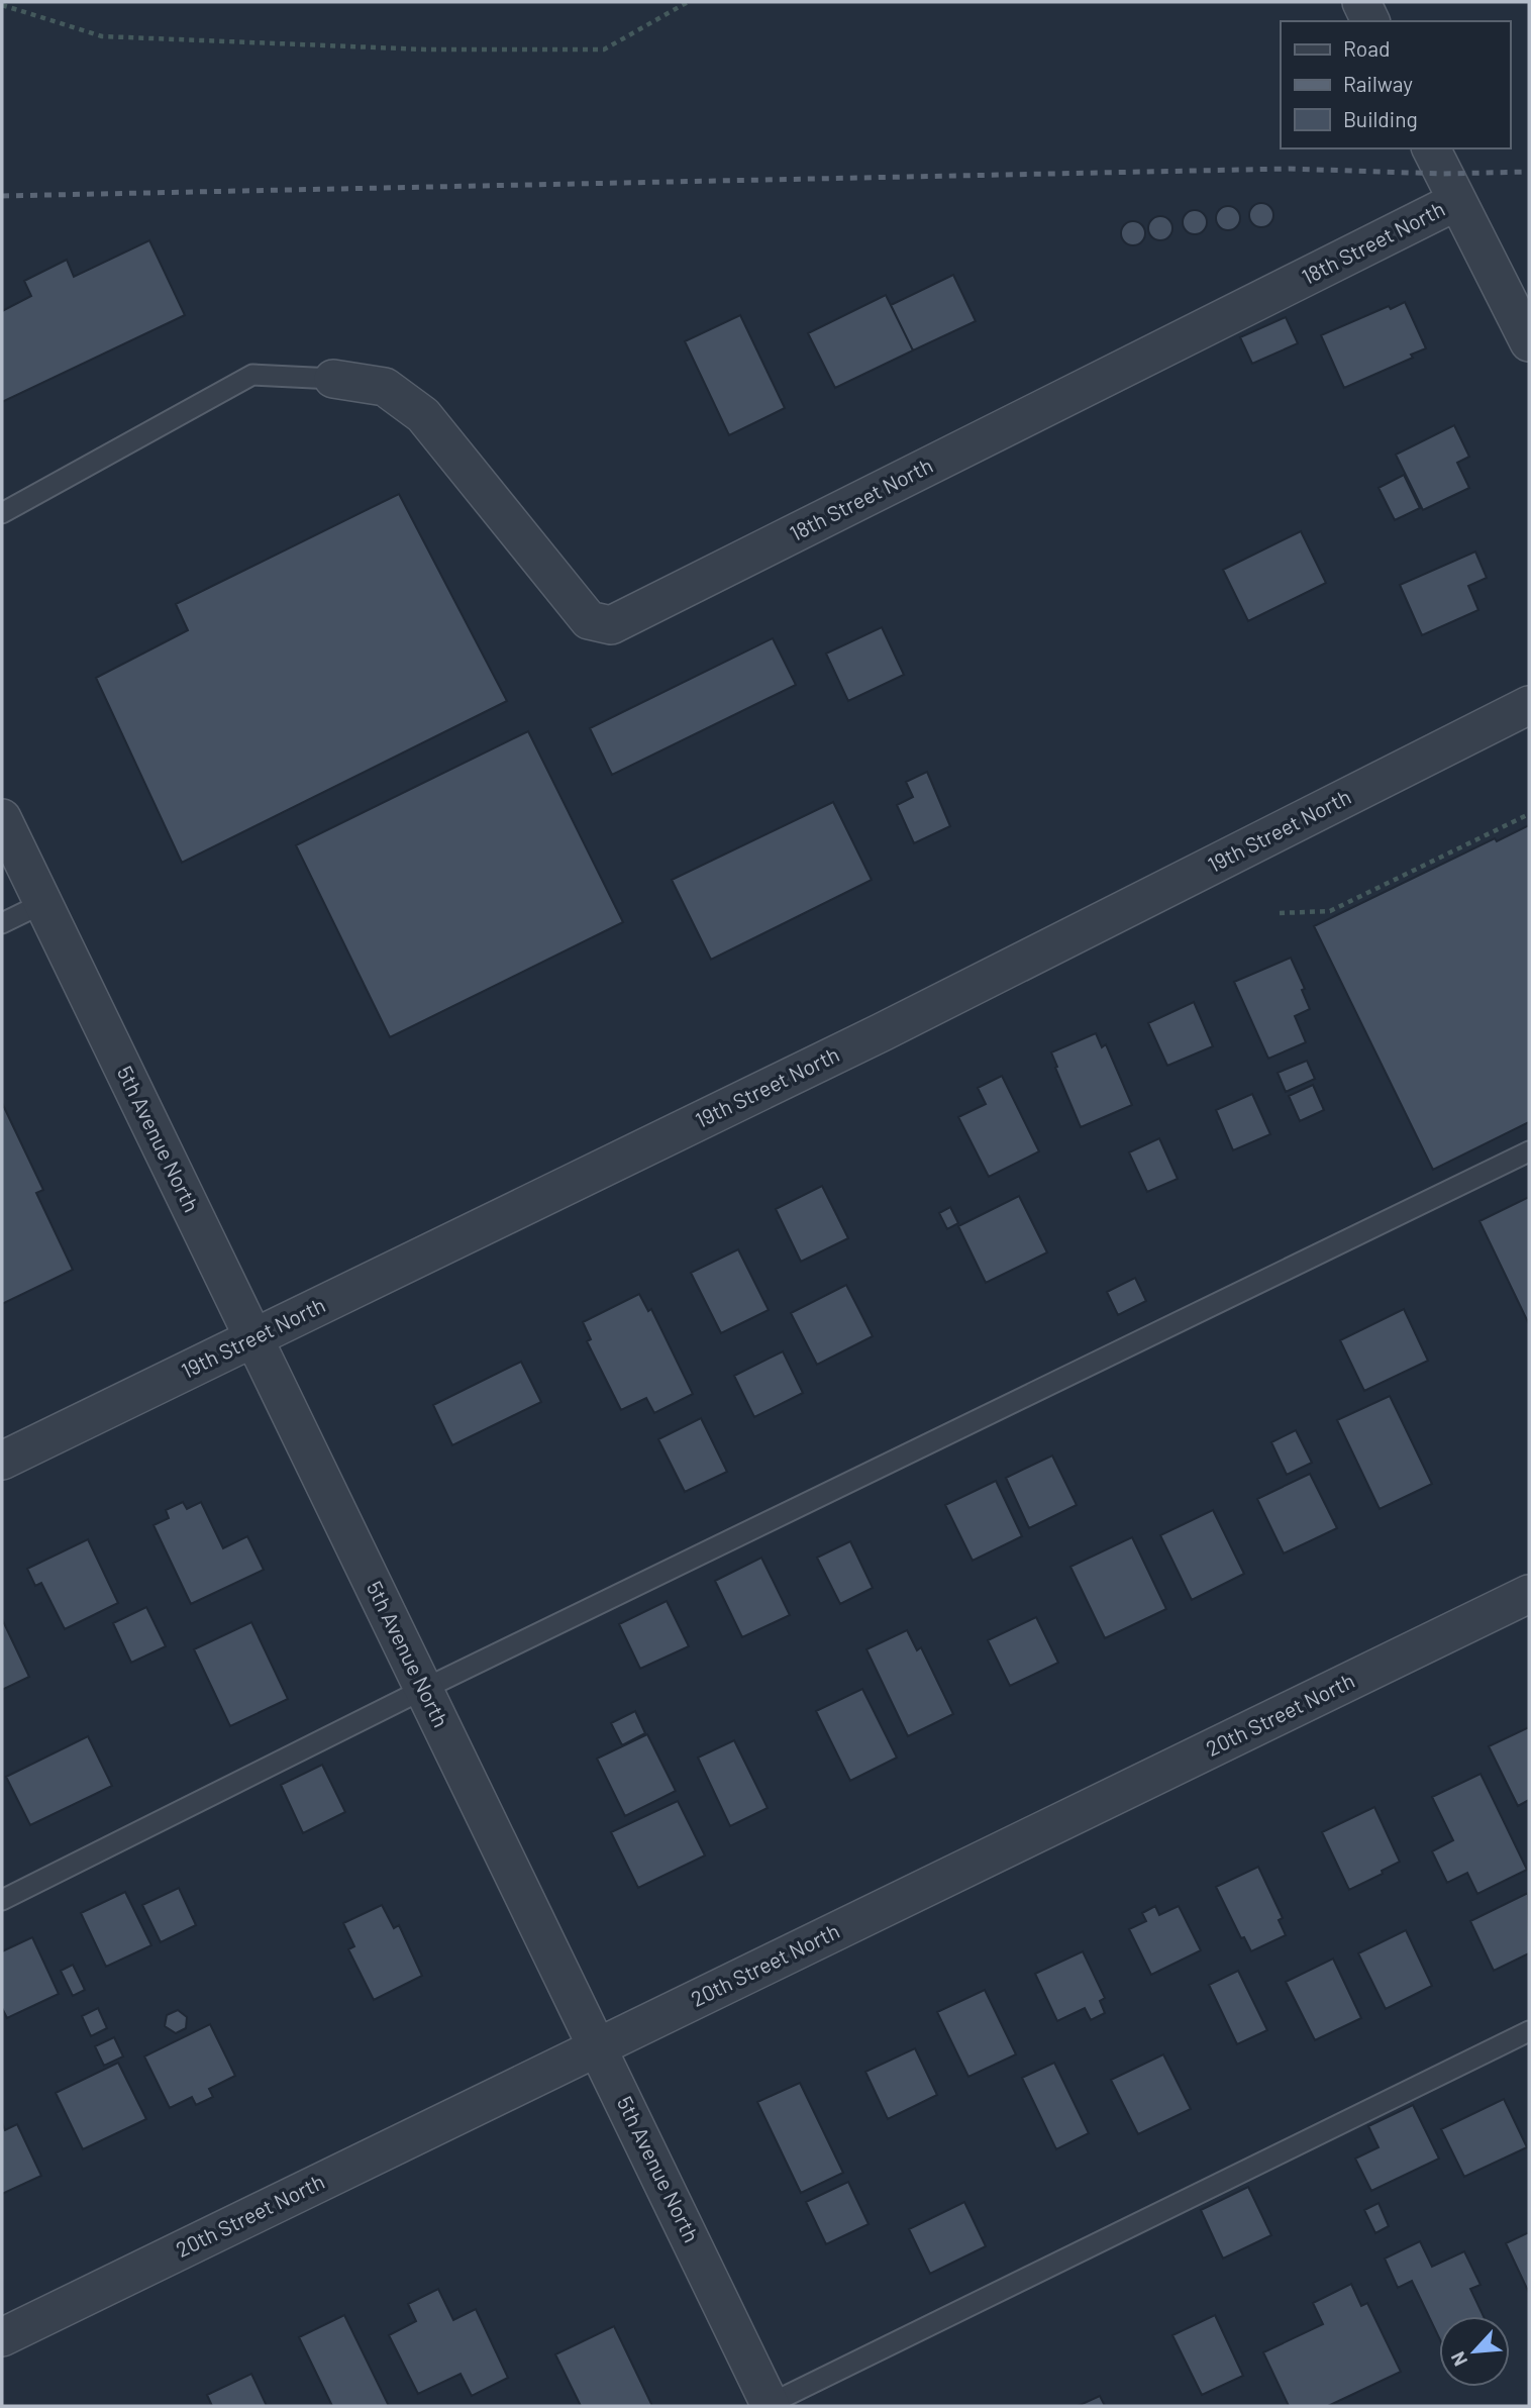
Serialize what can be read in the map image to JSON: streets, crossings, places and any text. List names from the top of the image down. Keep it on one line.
{"streets":{"street":["18th Street North","19th Street North","5th Avenue North","20th Street North"]},"crossings":[["19th Street North","5th Avenue North"],["5th Avenue North","20th Street North"]],"legend":["Road","Railway","Building"],"north":"bottom left"}
